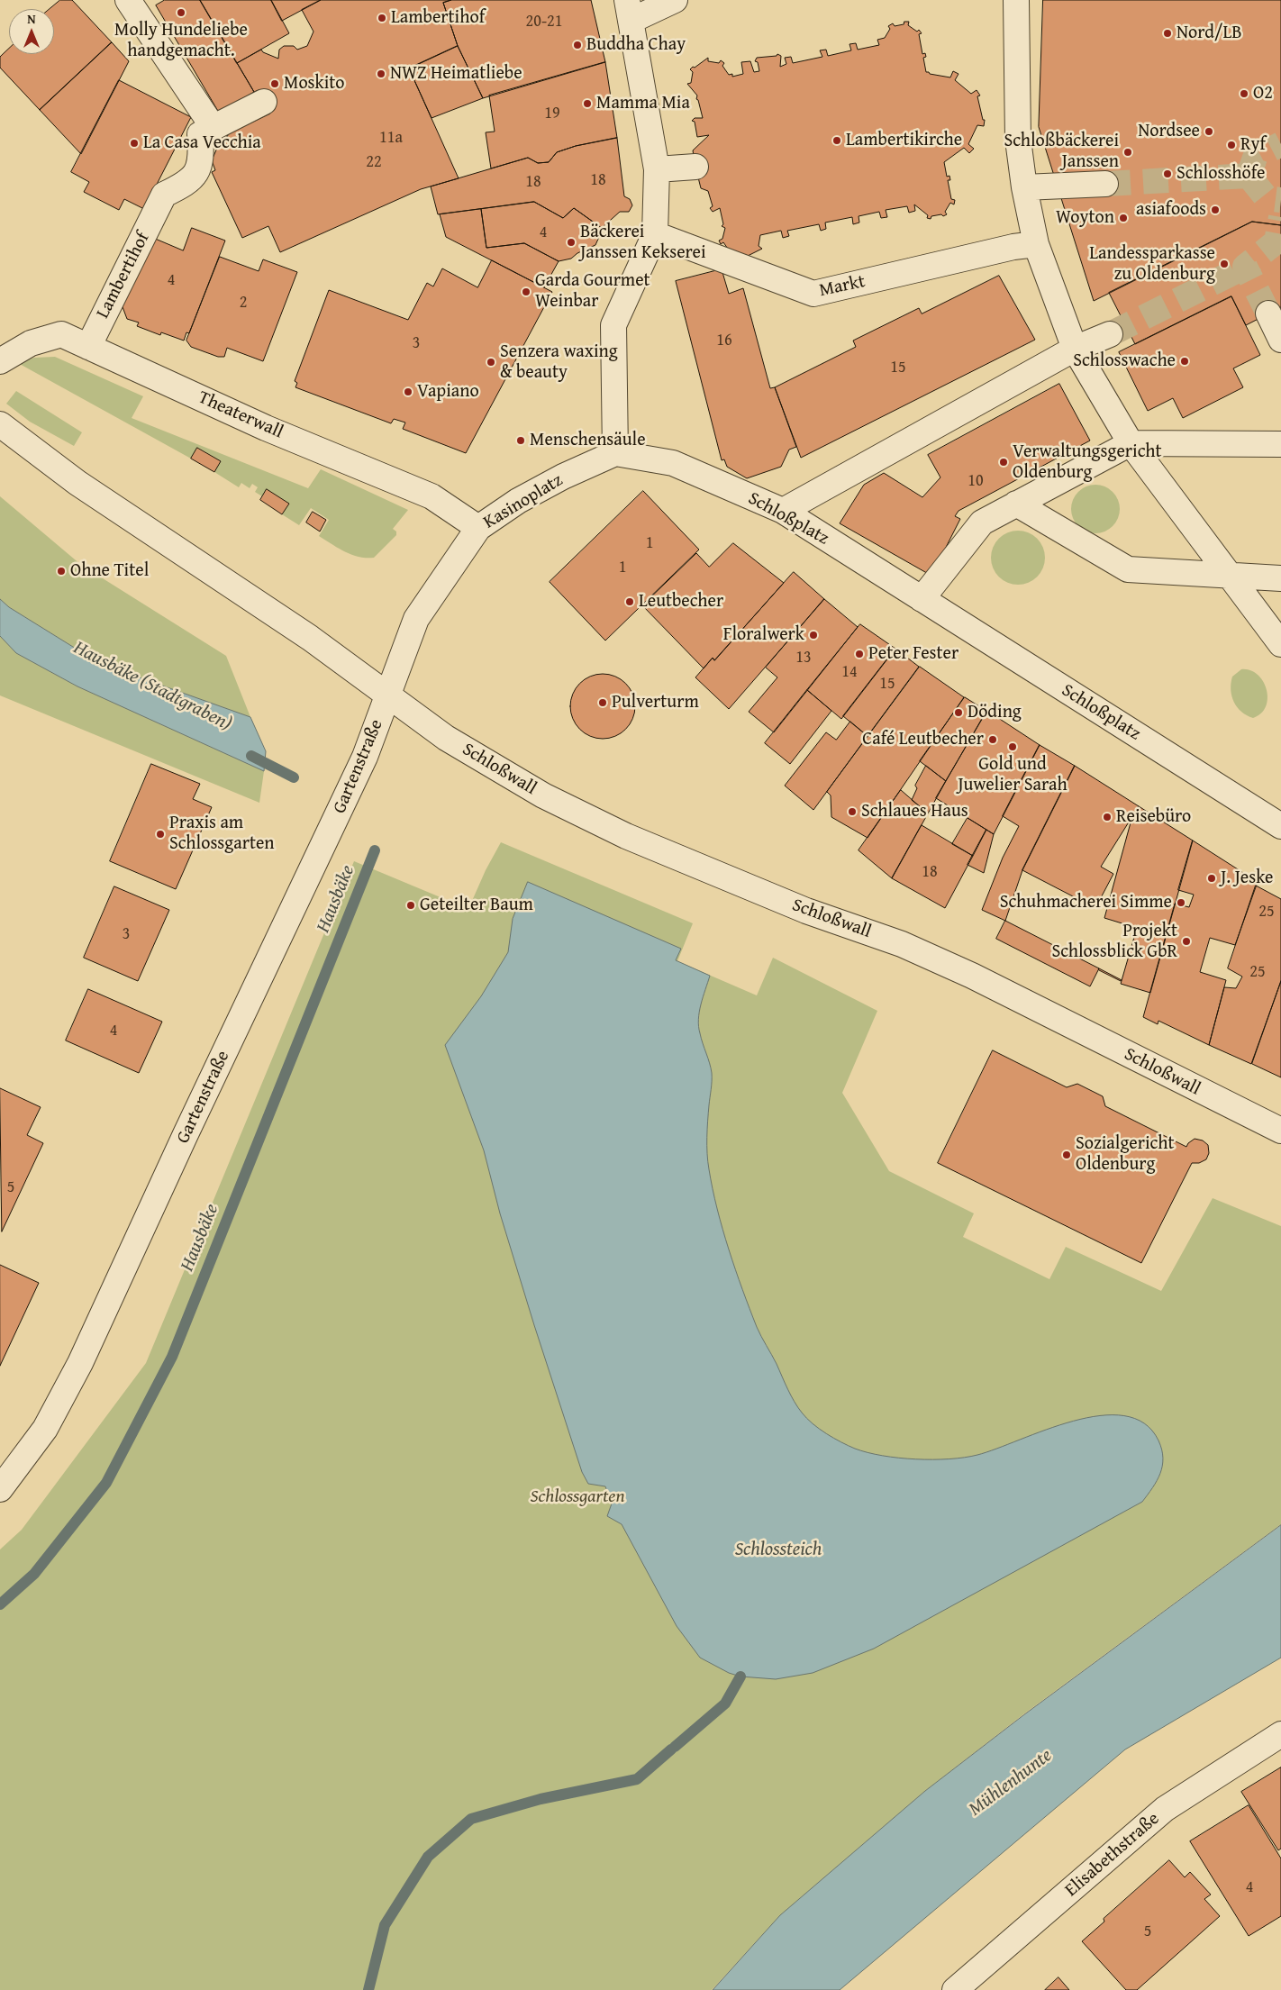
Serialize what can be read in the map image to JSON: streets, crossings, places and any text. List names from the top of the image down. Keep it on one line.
{"streets":{"street":["Lambertihof","Markt","Theaterwall","Kasinoplatz","Schloßplatz","Gartenstraße","Schloßwall","Elisabethstraße"]},"crossings":[["Lambertihof","Theaterwall"],["Theaterwall","Kasinoplatz"],["Kasinoplatz","Schloßplatz"],["Kasinoplatz","Gartenstraße"],["Kasinoplatz","Schloßwall"],["Gartenstraße","Schloßwall"]],"water":["Hausbäke (Stadtgraben)","Hausbäke","Schlossteich","Mühlenhunte"],"parks":["Schlossgarten"],"places":["Molly Hundeliebe handgemacht.","Lambertihof","Nord/LB","Buddha Chay","NWZ Heimatliebe","Moskito","O2","Mamma Mia","Nordsee","Lambertikirche","La Casa Vecchia","Ryf","Schloßbäckerei Janssen","Schlosshöfe","asiafoods","Woyton","Bäckerei Janssen Kekserei","Landessparkasse zu Oldenburg","Garda Gourmet Weinbar","Schlosswache","Senzera waxing & beauty","Vapiano","Menschensäule","Verwaltungsgericht Oldenburg","Ohne Titel","Leutbecher","Floralwerk","Peter Fester","Pulverturm","Döding","Café Leutbecher","Gold und Juwelier Sarah","Schlaues Haus","Reisebüro","Praxis am Schlossgarten","J. Jeske","Schuhmacherei Simme","Geteilter Baum","Projekt Schlossblick GbR","Sozialgericht Oldenburg"],"house_numbers":["20-21","19","11a","22","18","18","4","4","2","16","3","15","10","1","1","13","14","15","18","25","3","25","4","5","4","5"],"north":"top"}
